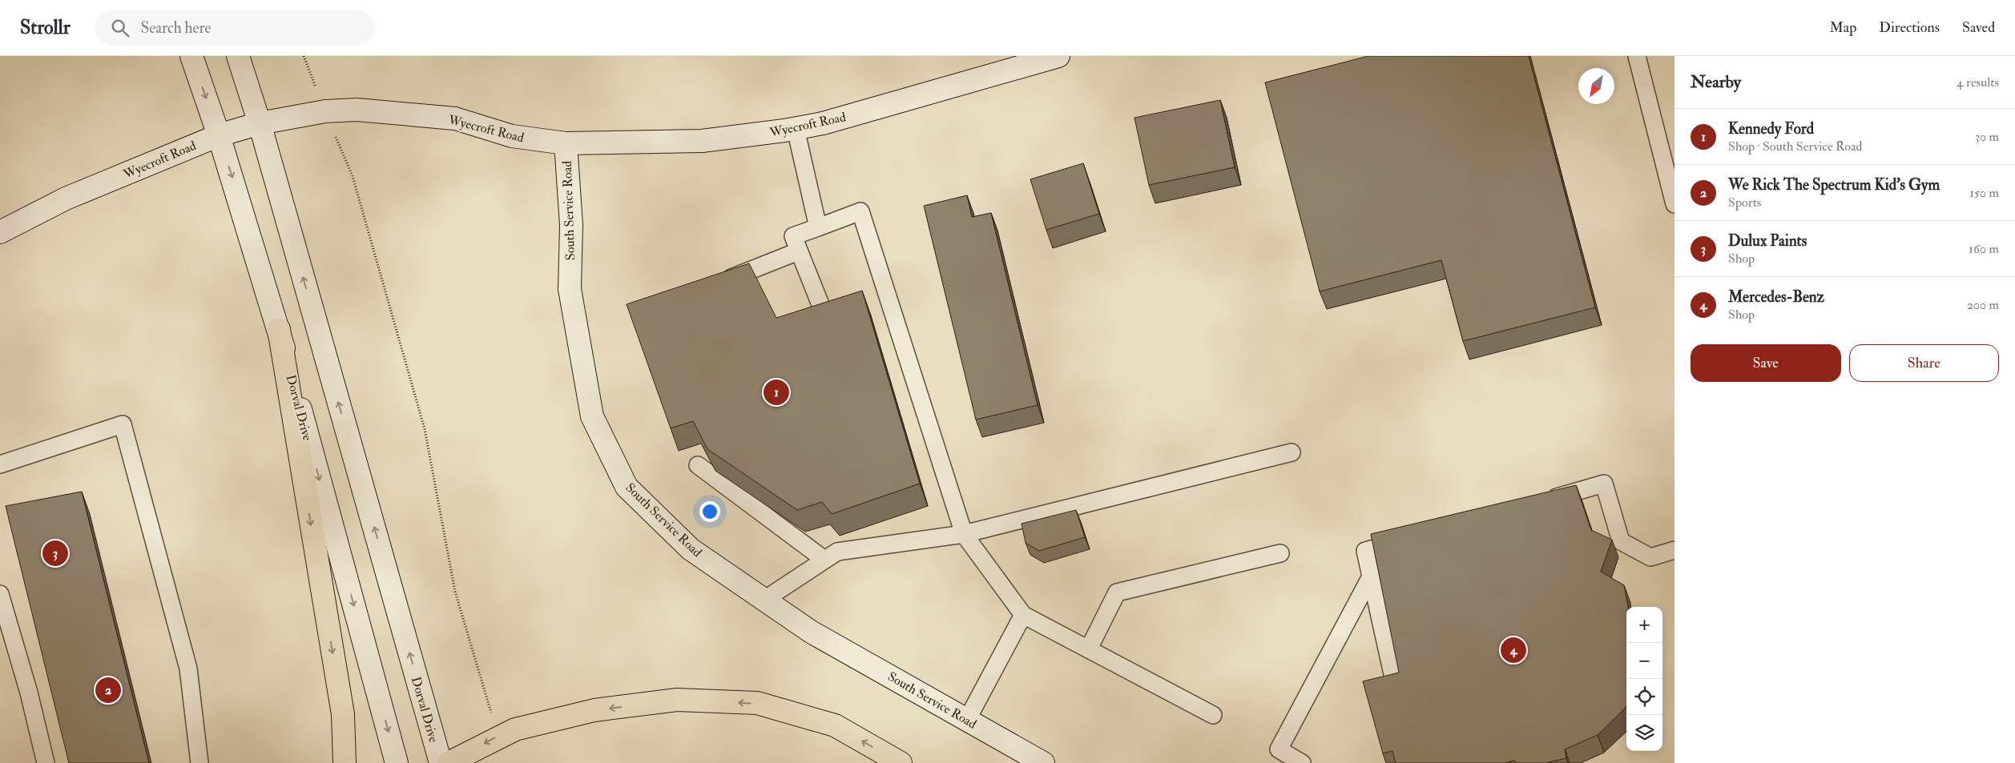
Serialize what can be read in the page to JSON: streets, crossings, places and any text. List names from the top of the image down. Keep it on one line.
{"streets":{"street":["Wyecroft Road","South Service Road","Dorval Drive"]},"crossings":[["Wyecroft Road","South Service Road"],["Wyecroft Road","Dorval Drive"]],"north":"bottom left","page":{"header":"Strollr","search":"Search here","nav":["Map","Directions","Saved"],"heading":["Nearby","4 results"],"list":[{"mark":"1","name":"Kennedy Ford","note":"Shop · South Service Road","value":"30 m"},{"mark":"2","name":"We Rick The Spectrum Kid's Gym","note":"Sports","value":"150 m"},{"mark":"3","name":"Dulux Paints","note":"Shop","value":"160 m"},{"mark":"4","name":"Mercedes-Benz","note":"Shop","value":"200 m"}],"buttons":["Save","Share"],"pins":["1","3","4","2"],"map_buttons":["+","−"]}}
